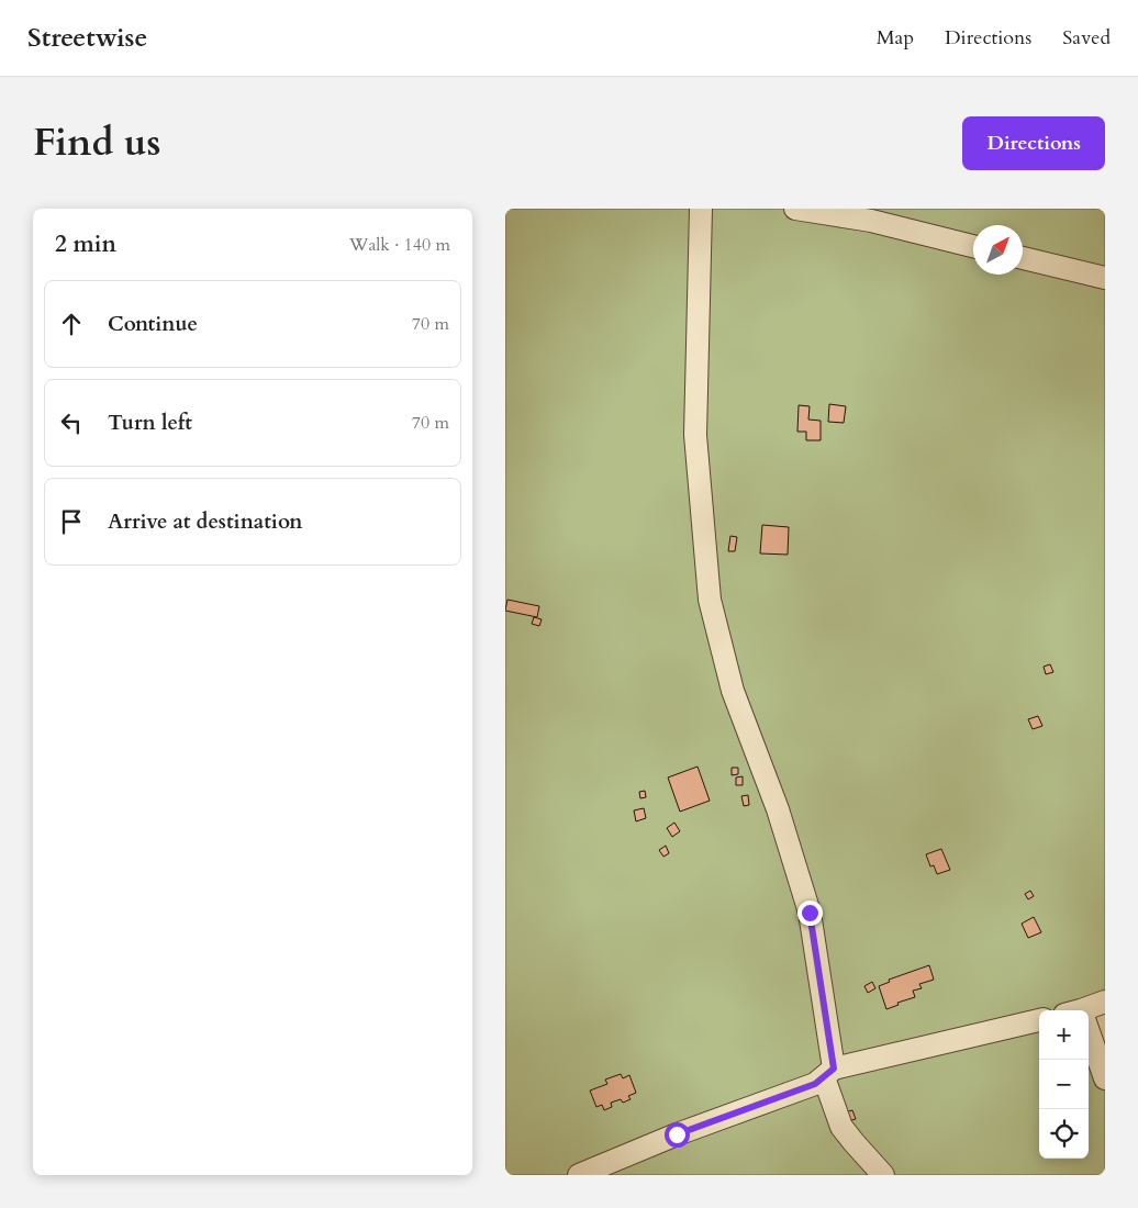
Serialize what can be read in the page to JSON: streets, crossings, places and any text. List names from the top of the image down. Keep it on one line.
{"north":"top right","page":{"header":"Streetwise","nav":["Map","Directions","Saved"],"title":"Find us","buttons":"Directions","heading":["2 min","Walk · 140 m"],"list":[["Continue","70 m"],["Turn left","70 m"],"Arrive at destination"],"map_buttons":["+","−"]}}
